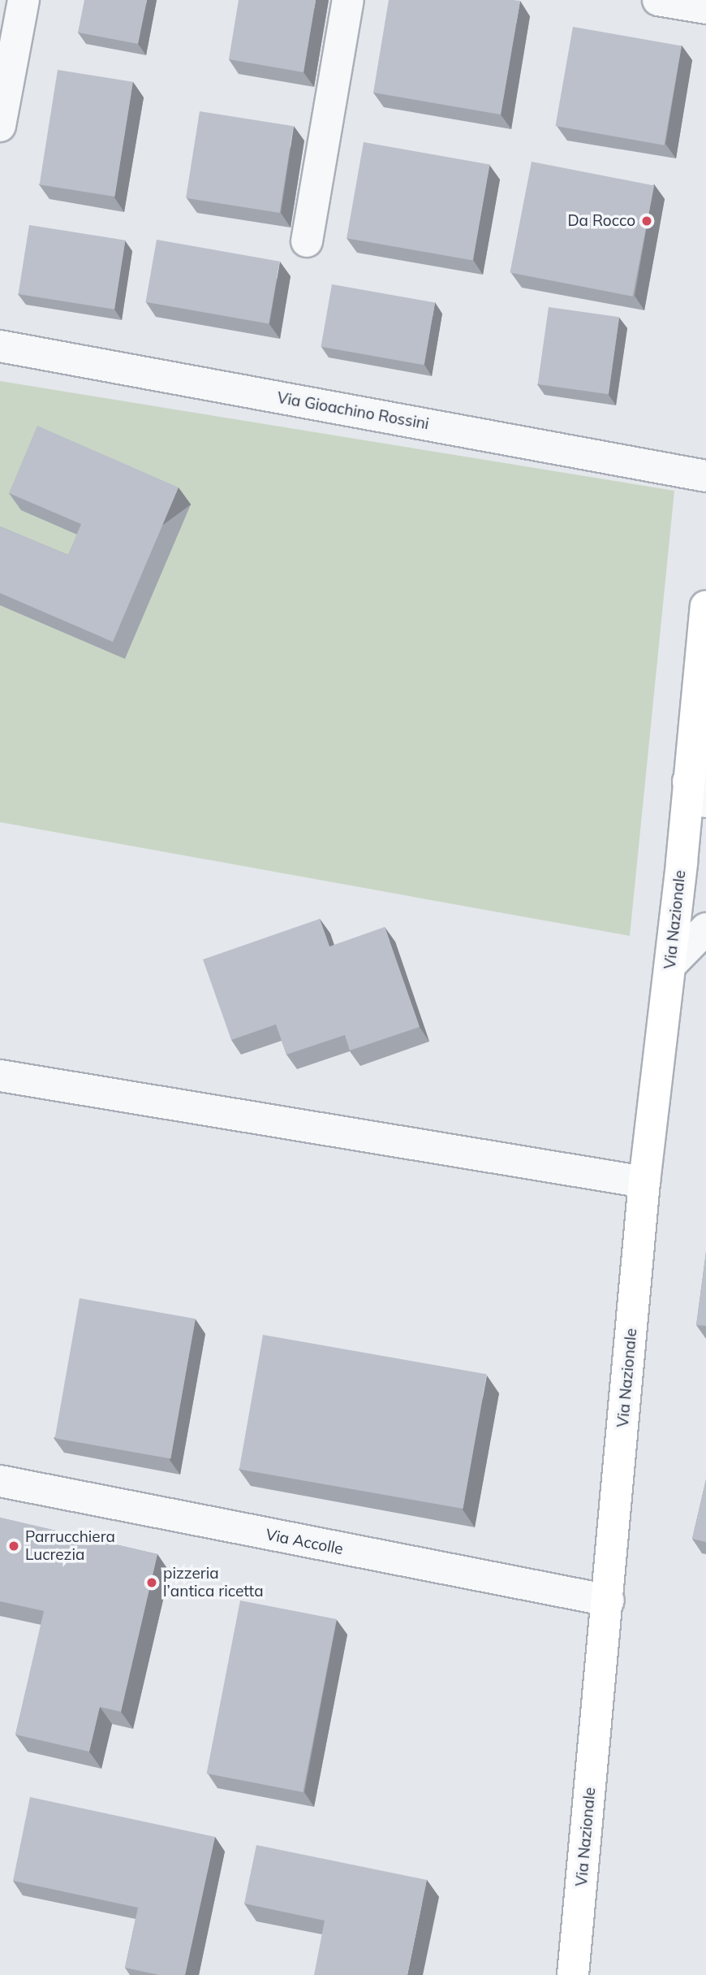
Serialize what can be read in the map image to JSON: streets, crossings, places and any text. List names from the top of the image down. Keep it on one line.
{"streets":{"main road":["Via Nazionale"],"street":["Via Gioachino Rossini","Via Accolle"]},"crossings":[["Via Nazionale","Via Accolle"]],"places":["Da Rocco","Parrucchiera Lucrezia","pizzeria l’antica ricetta"]}
